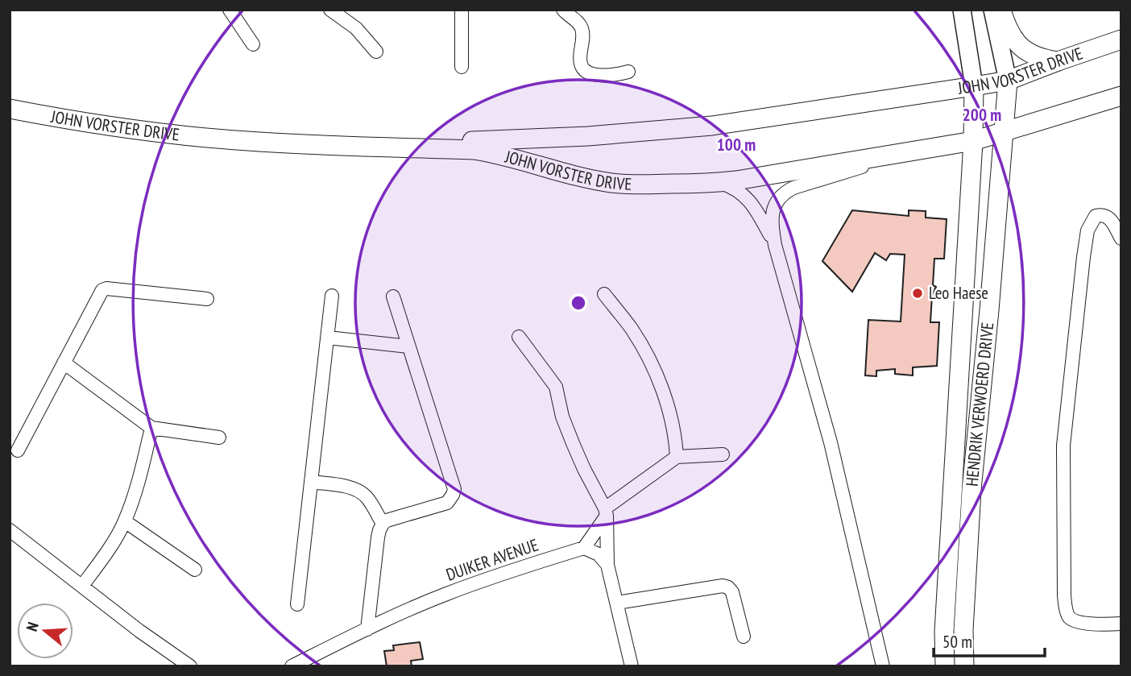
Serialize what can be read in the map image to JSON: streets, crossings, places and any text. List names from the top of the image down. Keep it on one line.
{"streets":{"main road":["JOHN VORSTER DRIVE","HENDRIK VERWOERD DRIVE"],"street":["DUIKER AVENUE"]},"crossings":[["JOHN VORSTER DRIVE","HENDRIK VERWOERD DRIVE"]],"places":["Leo Haese"],"scale_bar":"50 m","north":"left","rings":["200 m","100 m"]}
